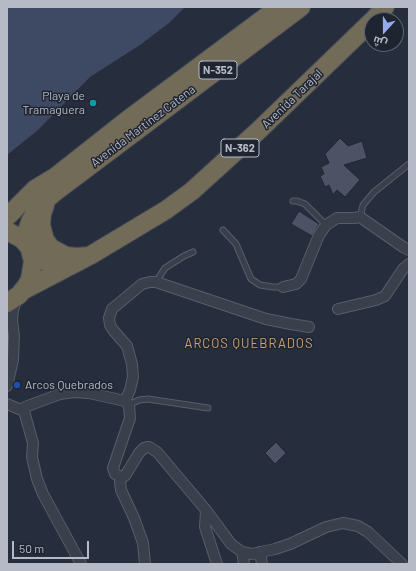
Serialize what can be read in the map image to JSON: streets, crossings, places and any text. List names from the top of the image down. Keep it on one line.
{"streets":{"highway":["N-352","Avenida Tarajal","Avenida Martinez Catena","N-362"]},"crossings":[["N-352","Avenida Tarajal"],["N-352","Avenida Martinez Catena"],["Avenida Tarajal","Avenida Martinez Catena"]],"districts":["ARCOS QUEBRADOS"],"places":["Playa de Tramaguera","Arcos Quebrados"],"scale_bar":"50 m","north":"bottom"}
